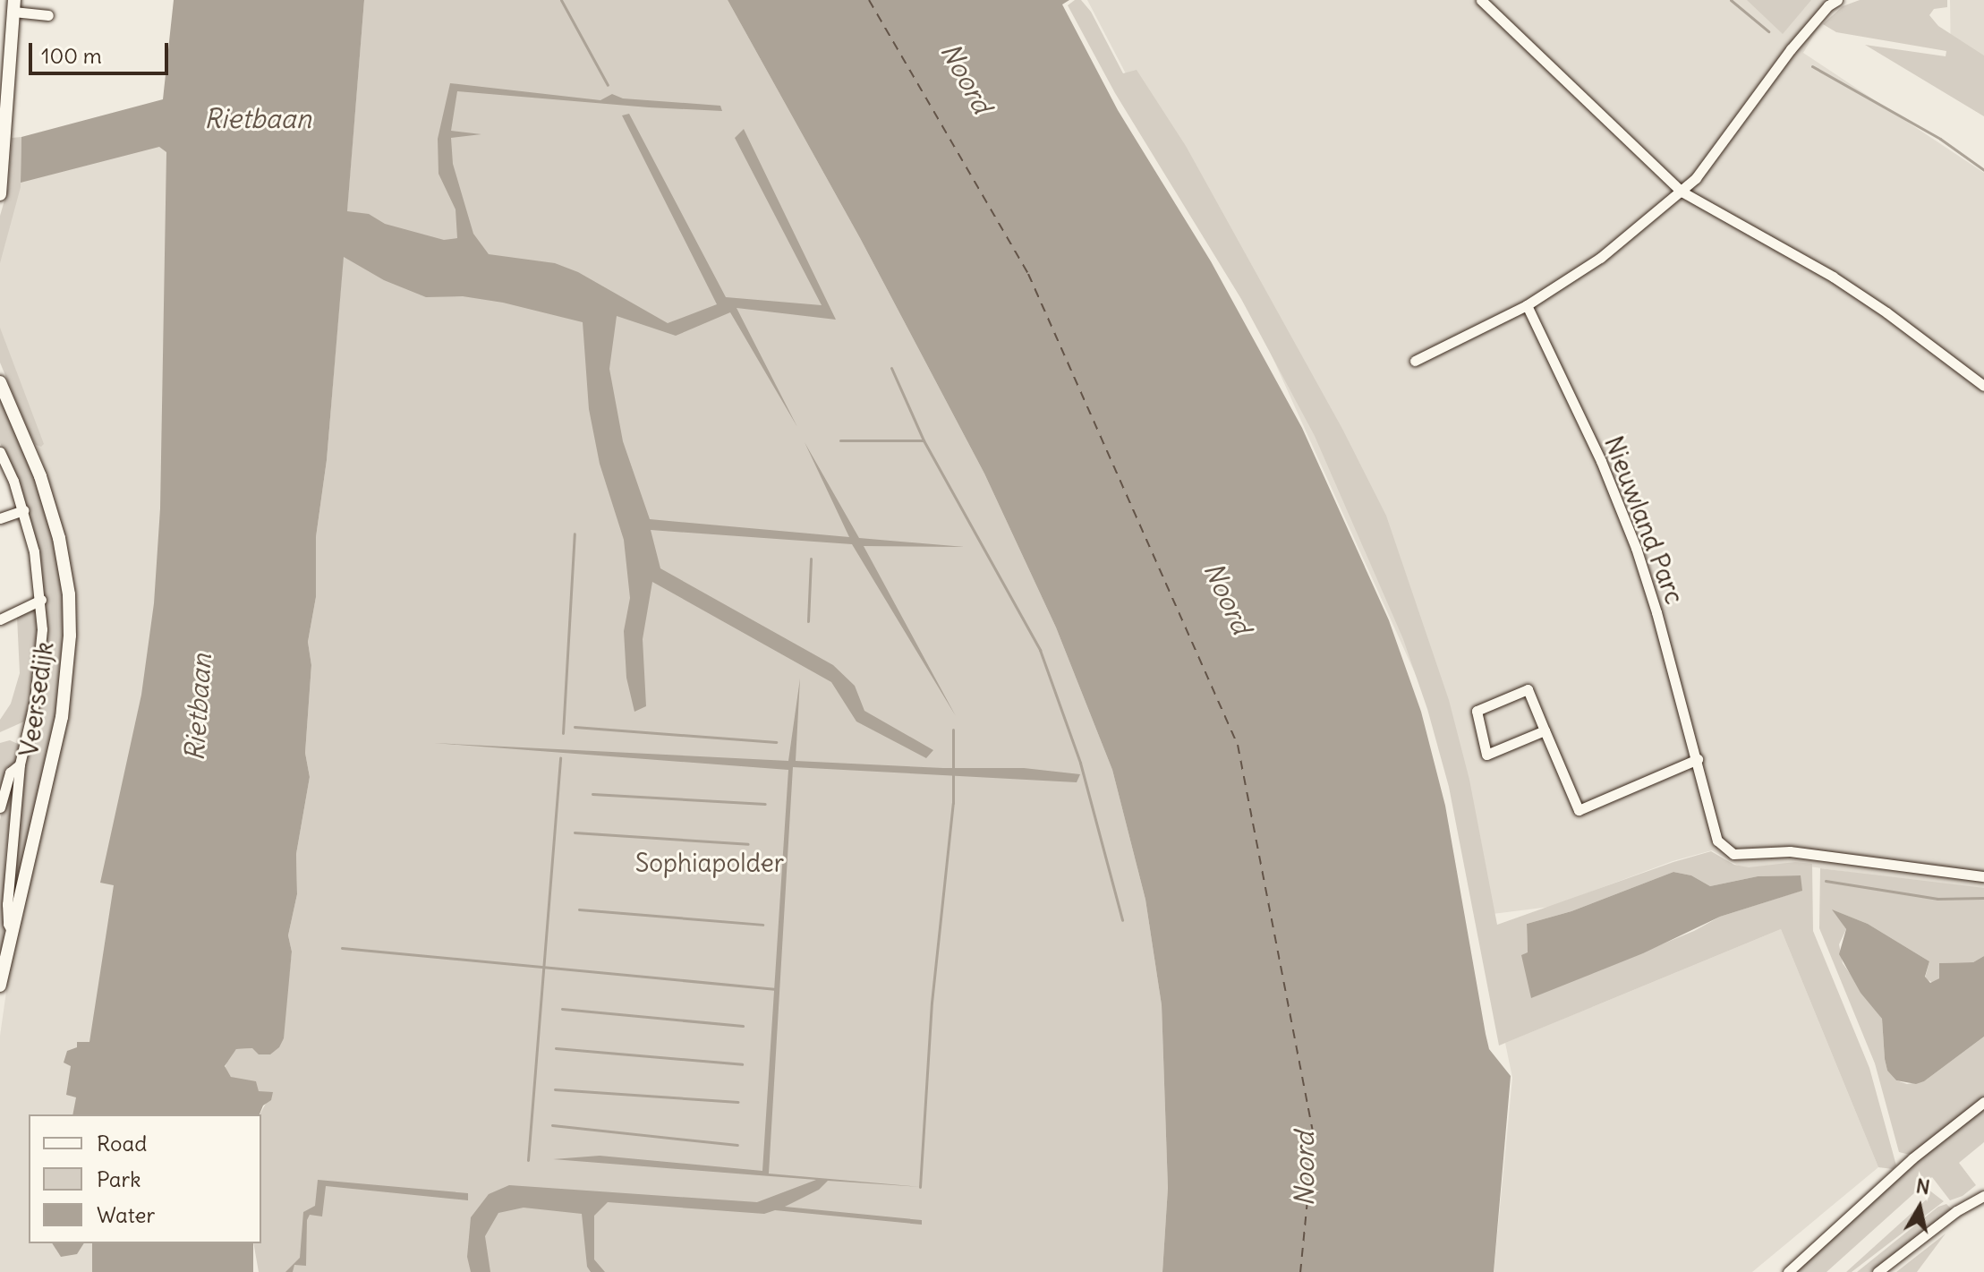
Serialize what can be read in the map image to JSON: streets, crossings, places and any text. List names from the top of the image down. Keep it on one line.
{"streets":{"main road":["Veersedijk"],"street":["Nieuwland Parc"]},"water":["Noord","Rietbaan"],"parks":["Sophiapolder"],"legend":["Road","Park","Water"],"scale_bar":"100 m","north":"top"}
